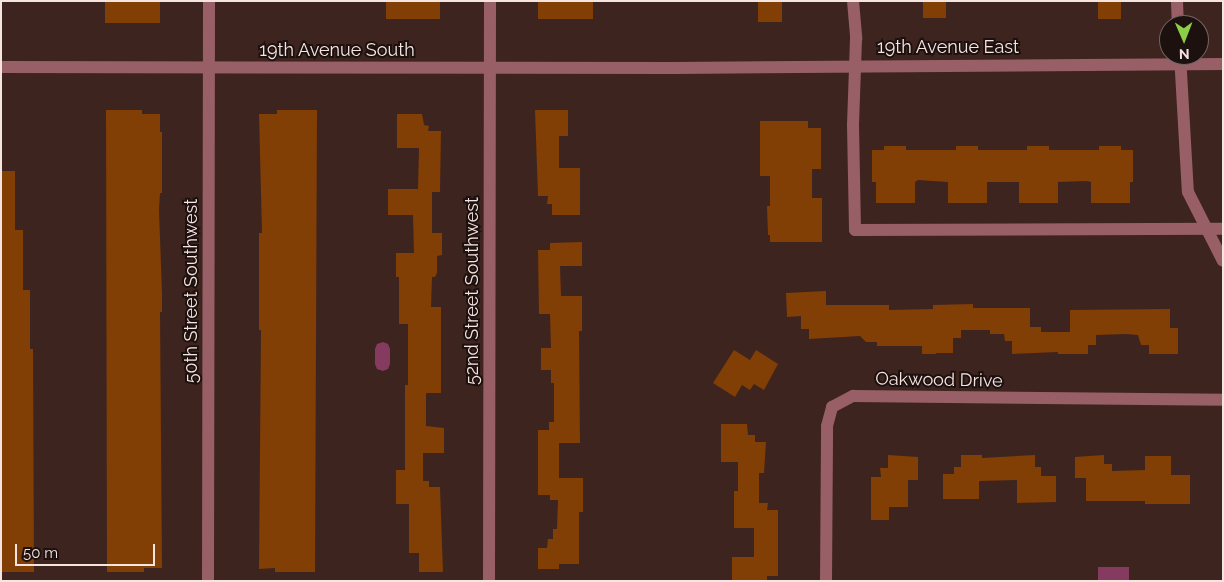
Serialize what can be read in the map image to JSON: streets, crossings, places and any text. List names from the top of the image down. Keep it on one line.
{"streets":{"street":["19th Avenue East","19th Avenue South","50th Street Southwest","52nd Street Southwest","Oakwood Drive"]},"crossings":[["19th Avenue East","19th Avenue South"],["19th Avenue South","50th Street Southwest"],["19th Avenue South","52nd Street Southwest"]],"scale_bar":"50 m","north":"bottom"}
